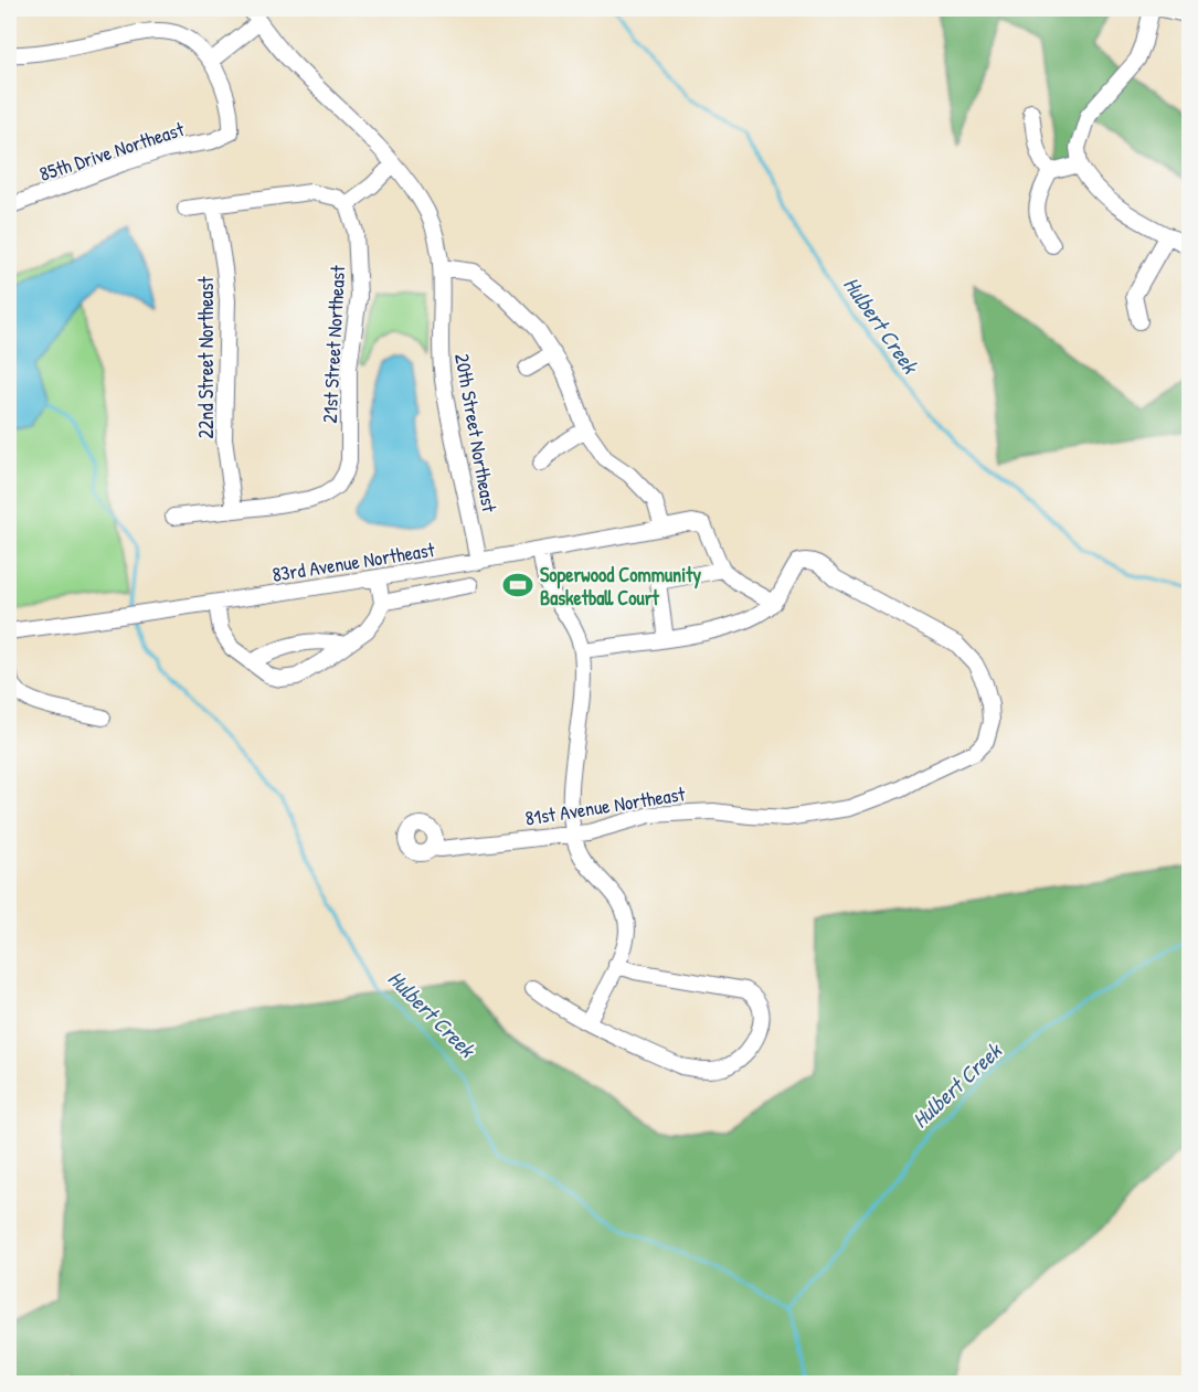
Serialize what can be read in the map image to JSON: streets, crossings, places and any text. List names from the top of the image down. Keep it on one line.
{"streets":{"street":["85th Drive Northeast","21st Street Northeast","22nd Street Northeast","20th Street Northeast","83rd Avenue Northeast","81st Avenue Northeast"]},"crossings":[["21st Street Northeast","22nd Street Northeast"],["20th Street Northeast","83rd Avenue Northeast"]],"water":["Hulbert Creek"],"places":{"sports":["Soperwood Community Basketball Court"]}}
